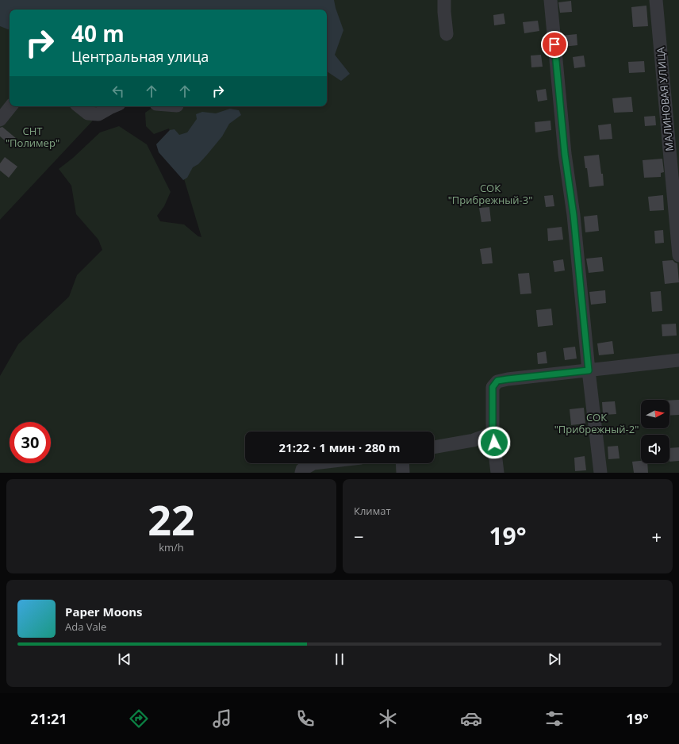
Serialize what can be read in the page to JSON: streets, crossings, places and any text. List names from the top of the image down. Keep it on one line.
{"streets":{"street":["МАЛИНОВАЯ УЛИЦА"]},"parks":["СНТ \"Полимер\"","СОК \"Прибрежный-3\"","СОК \"Прибрежный-2\""],"north":"right","page":{"turn":["40 m","Центральная улица"],"limit":"30","trip":"21:22 · 1 мин · 280 m","tile":[["22","km/h"],"Климат"],"heat":["−","19°","+"],"song":["Paper Moons","Ada Vale"],"tabs":["21:21","19°"]}}
